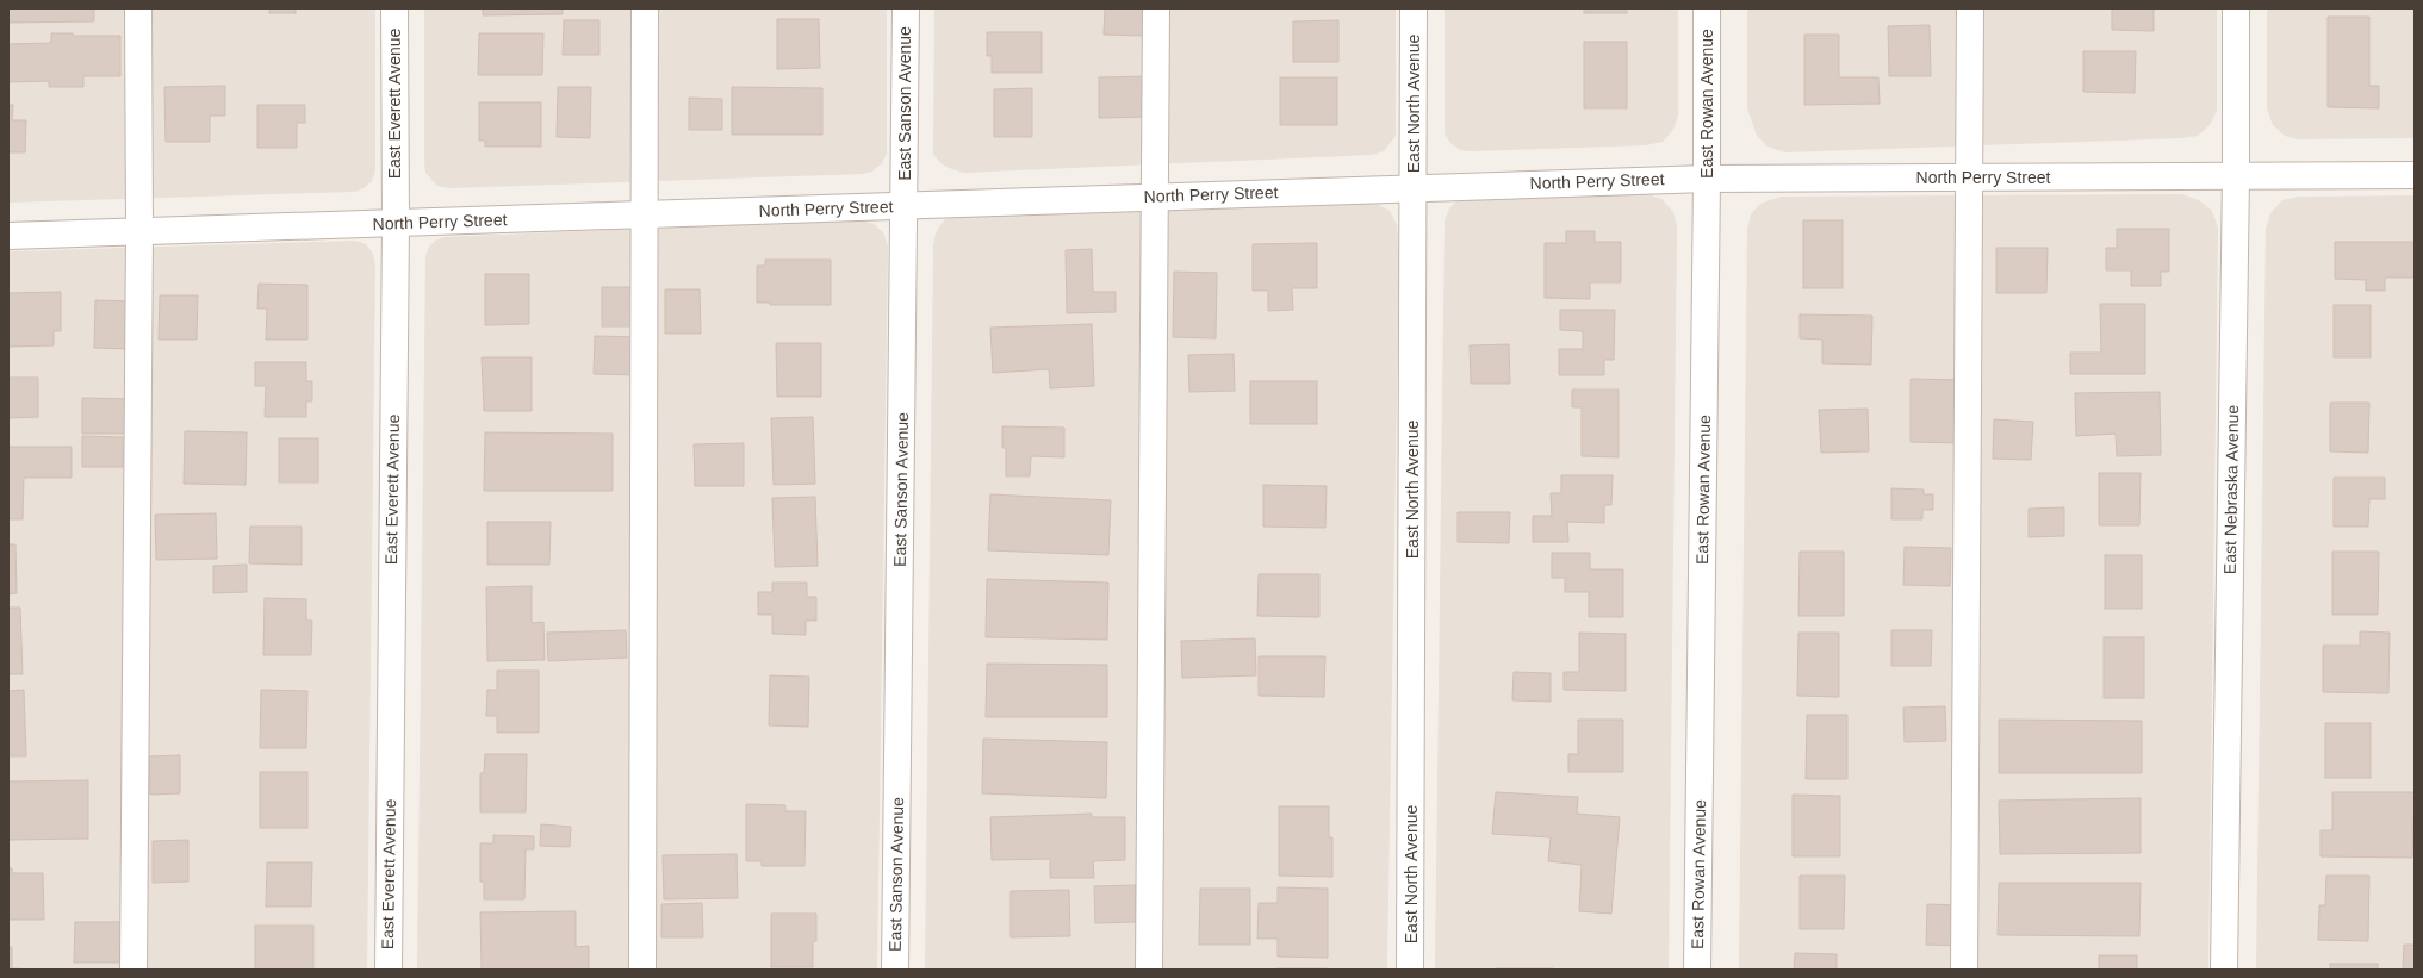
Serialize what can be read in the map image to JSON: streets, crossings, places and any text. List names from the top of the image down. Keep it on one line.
{"streets":{"street":["East Everett Avenue","East Sanson Avenue","East North Avenue","East Rowan Avenue","North Perry Street","East Nebraska Avenue"]},"crossings":[["East Everett Avenue","North Perry Street"],["East Sanson Avenue","North Perry Street"],["East North Avenue","North Perry Street"],["East Rowan Avenue","North Perry Street"],["North Perry Street","East Nebraska Avenue"]]}
